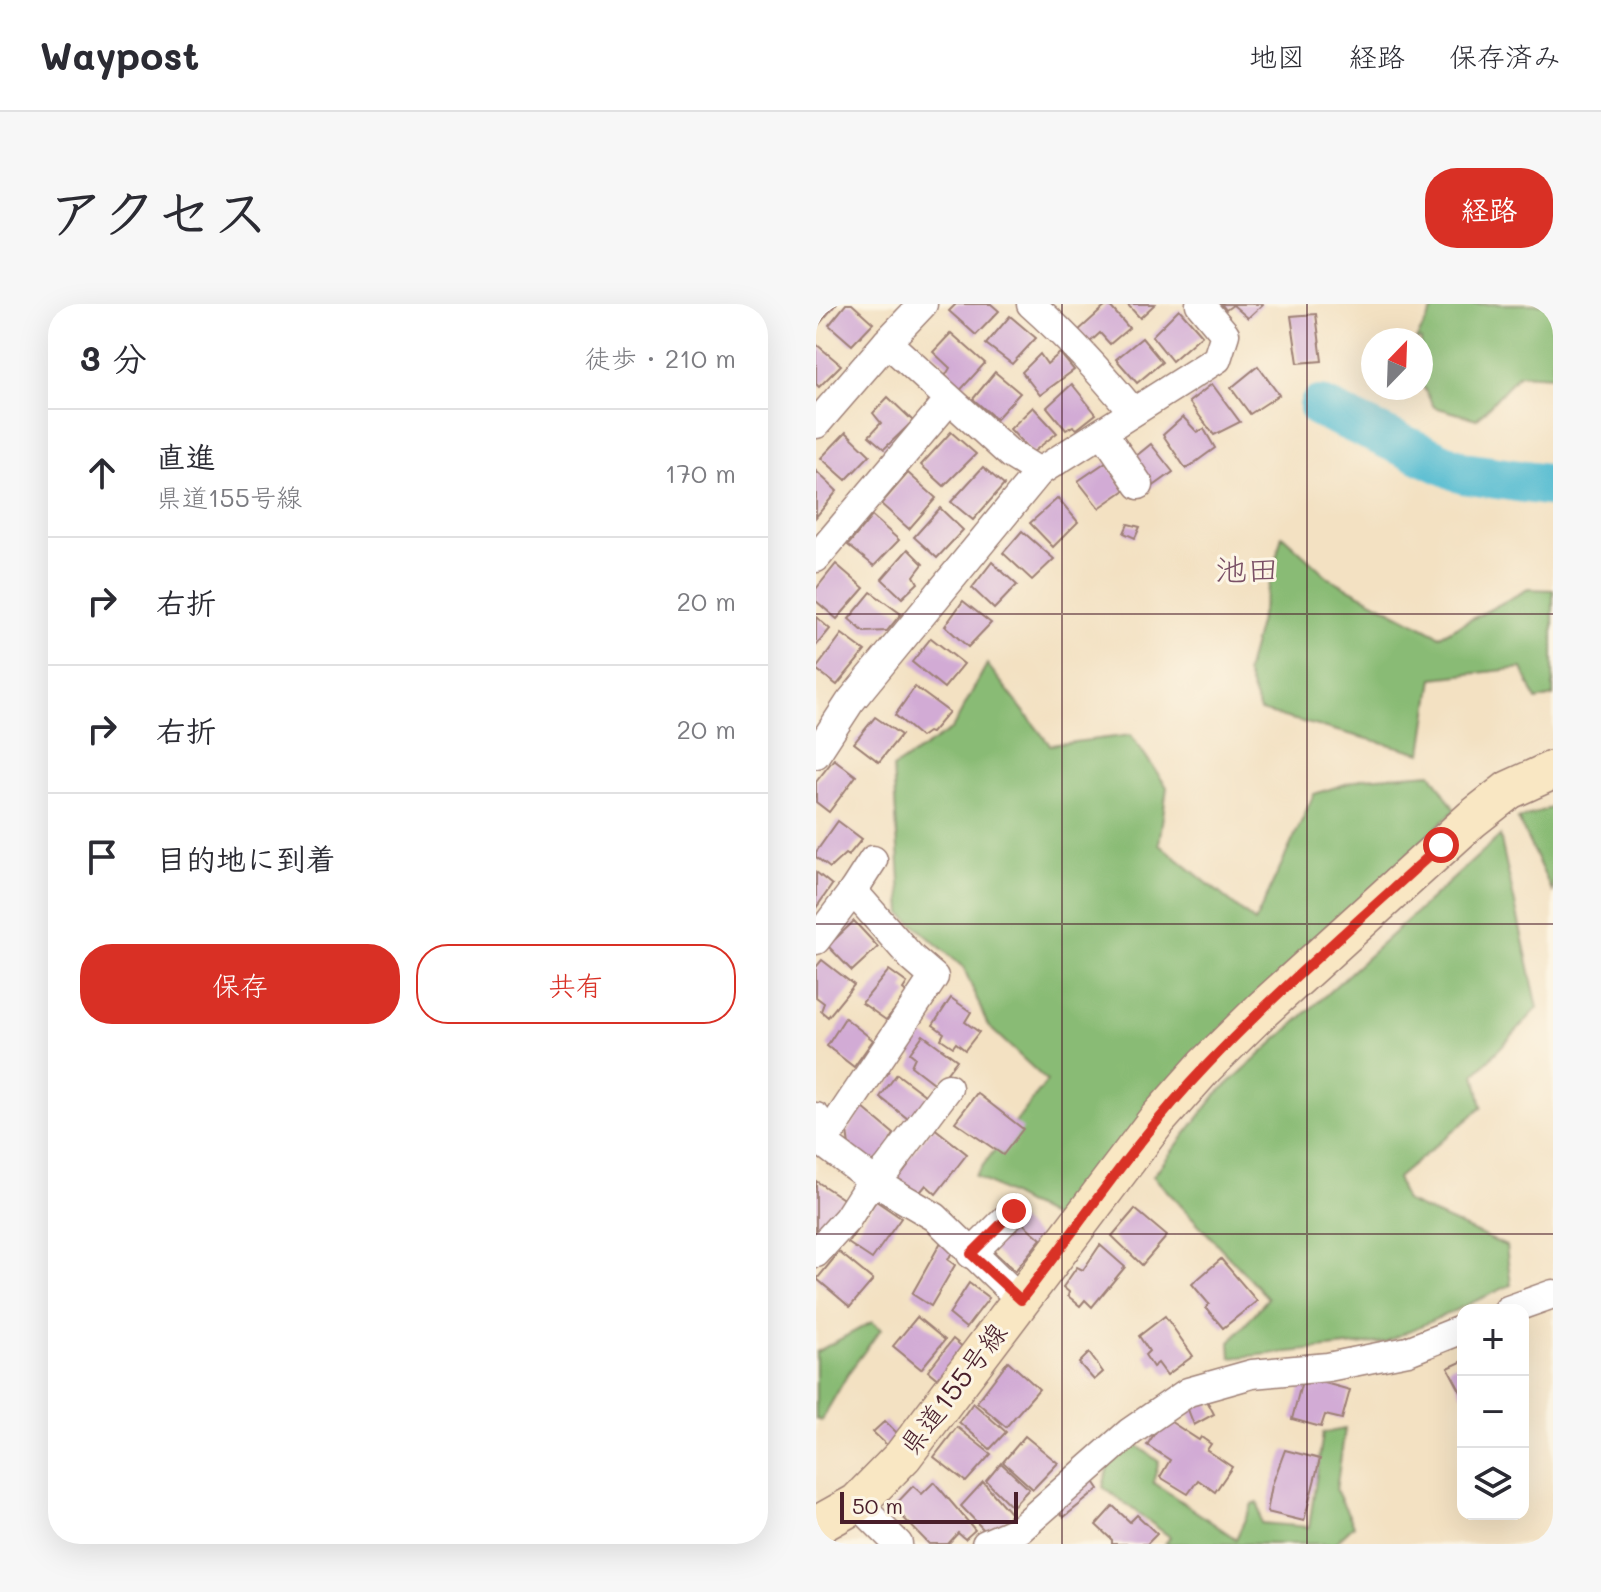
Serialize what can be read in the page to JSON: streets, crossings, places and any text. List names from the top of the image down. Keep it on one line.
{"streets":{"main road":["県道155号線"]},"districts":["池田"],"scale_bar":"50 m","north":"top right","page":{"header":"Waypost","nav":["地図","経路","保存済み"],"title":"アクセス","buttons":["経路",["保存","共有"]],"heading":["3 分","徒歩 · 210 m"],"list":[["直進","県道155号線","170 m"],["右折","20 m"],["右折","20 m"],"目的地に到着"],"map_buttons":["+","−"],"scale":"50 m"}}
